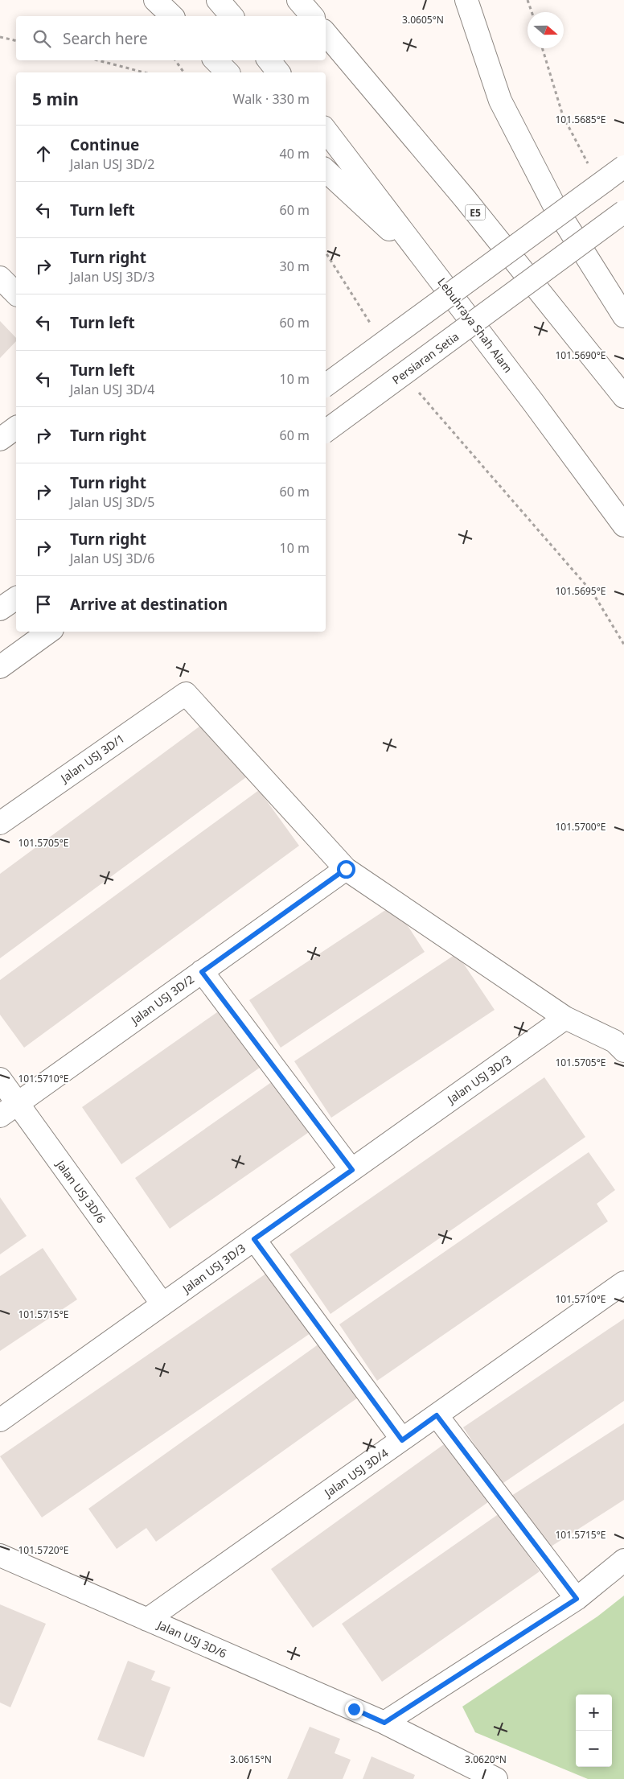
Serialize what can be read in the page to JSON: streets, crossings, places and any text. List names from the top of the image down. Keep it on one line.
{"streets":{"main road":["E5","Lebuhraya Shah Alam","Persiaran Setia","Jalan USJ 3D/1","Jalan USJ 3D/2","Jalan USJ 3D/3","Jalan USJ 3D/6","Jalan USJ 3D/4"]},"crossings":[["Jalan USJ 3D/1","Jalan USJ 3D/2"],["Jalan USJ 3D/2","Jalan USJ 3D/6"],["Jalan USJ 3D/3","Jalan USJ 3D/6"],["Jalan USJ 3D/6","Jalan USJ 3D/4"]],"north":"right","page":{"search":"Search here","heading":["5 min","Walk · 330 m"],"list":[["Continue","Jalan USJ 3D/2","40 m"],["Turn left","60 m"],["Turn right","Jalan USJ 3D/3","30 m"],["Turn left","60 m"],["Turn left","Jalan USJ 3D/4","10 m"],["Turn right","60 m"],["Turn right","Jalan USJ 3D/5","60 m"],["Turn right","Jalan USJ 3D/6","10 m"],"Arrive at destination"],"map_buttons":["+","−"]},"coordinates":["3.0605°N","101.5685°E","101.5690°E","101.5695°E","101.5700°E","101.5705°E","101.5710°E","101.5715°E","101.5720°E","3.0615°N","3.0620°N"]}
